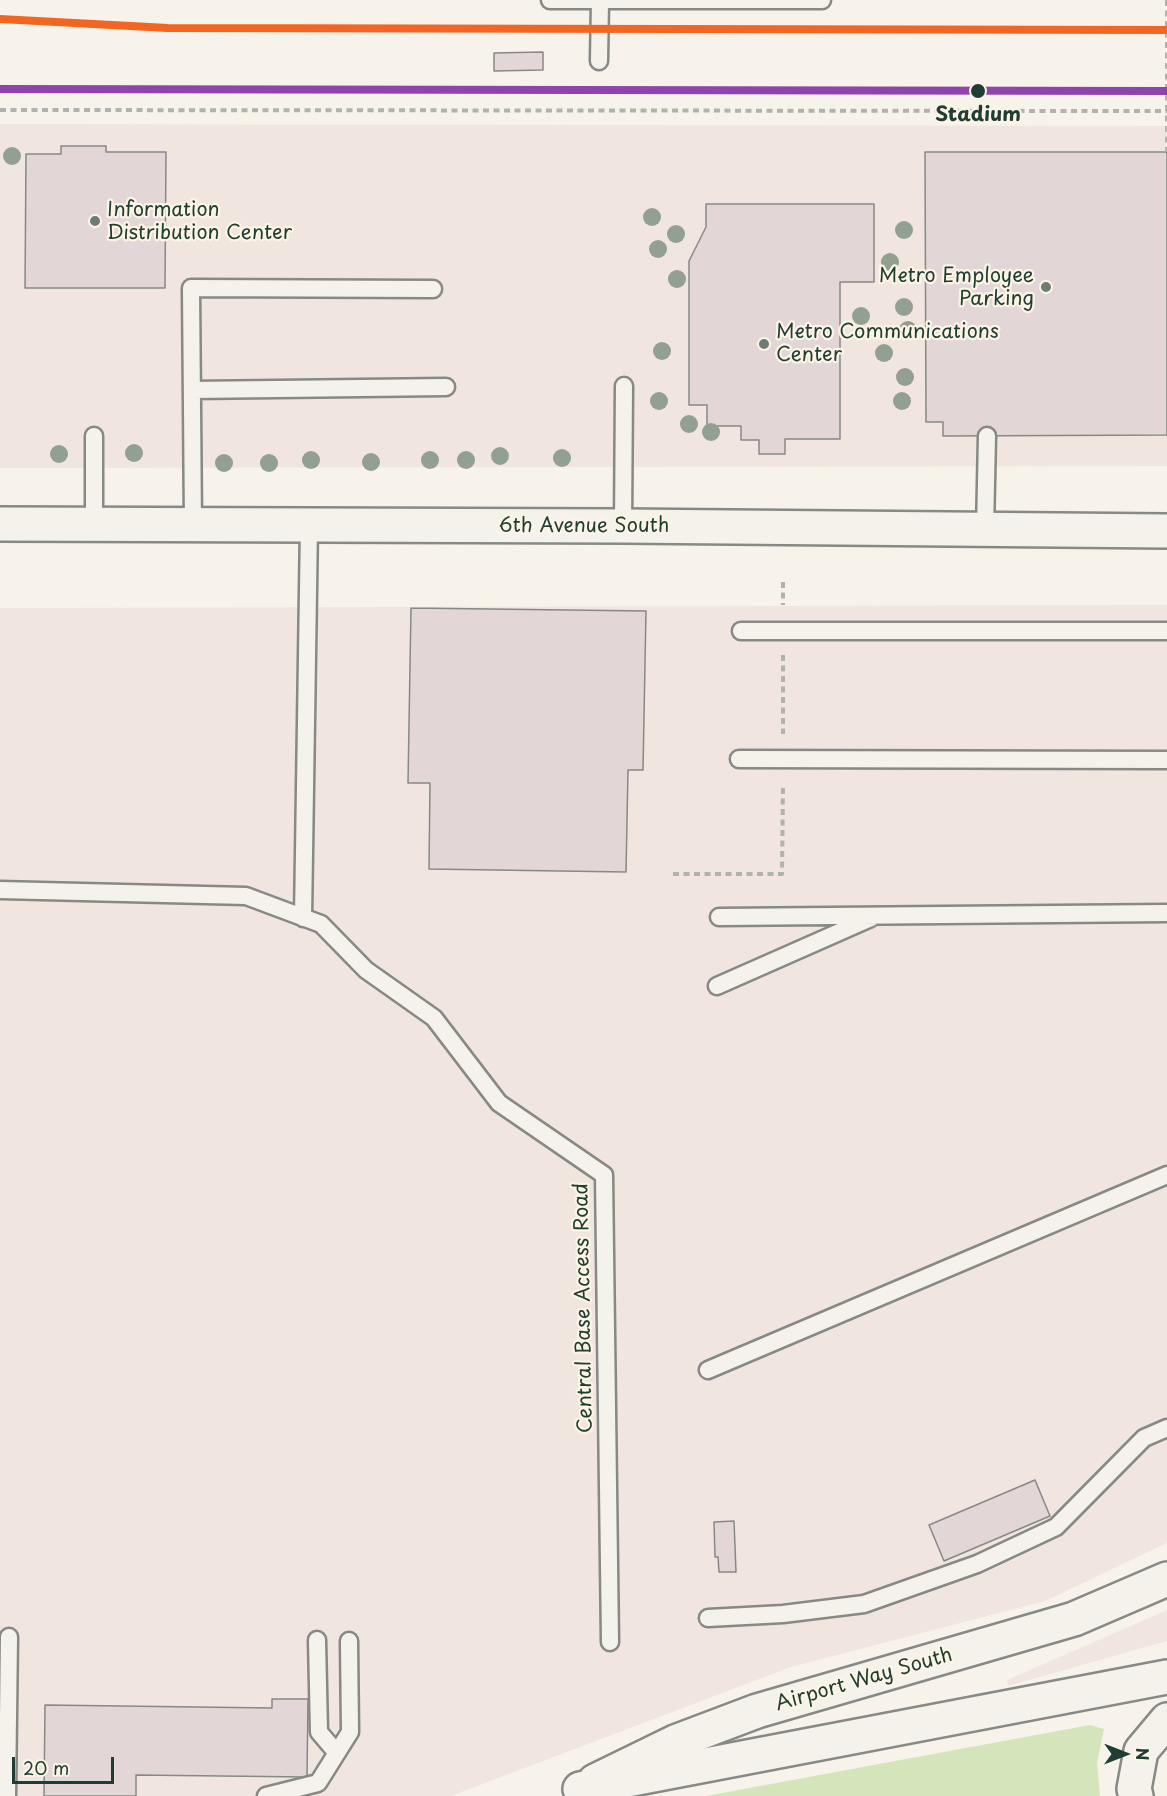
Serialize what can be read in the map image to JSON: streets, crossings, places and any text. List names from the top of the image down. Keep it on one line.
{"streets":{"main road":["6th Avenue South","Airport Way South"],"lane":["Central Base Access Road"]},"places":["Stadium","Information Distribution Center","Metro Employee Parking","Metro Communications Center"],"scale_bar":"20 m","north":"right"}
